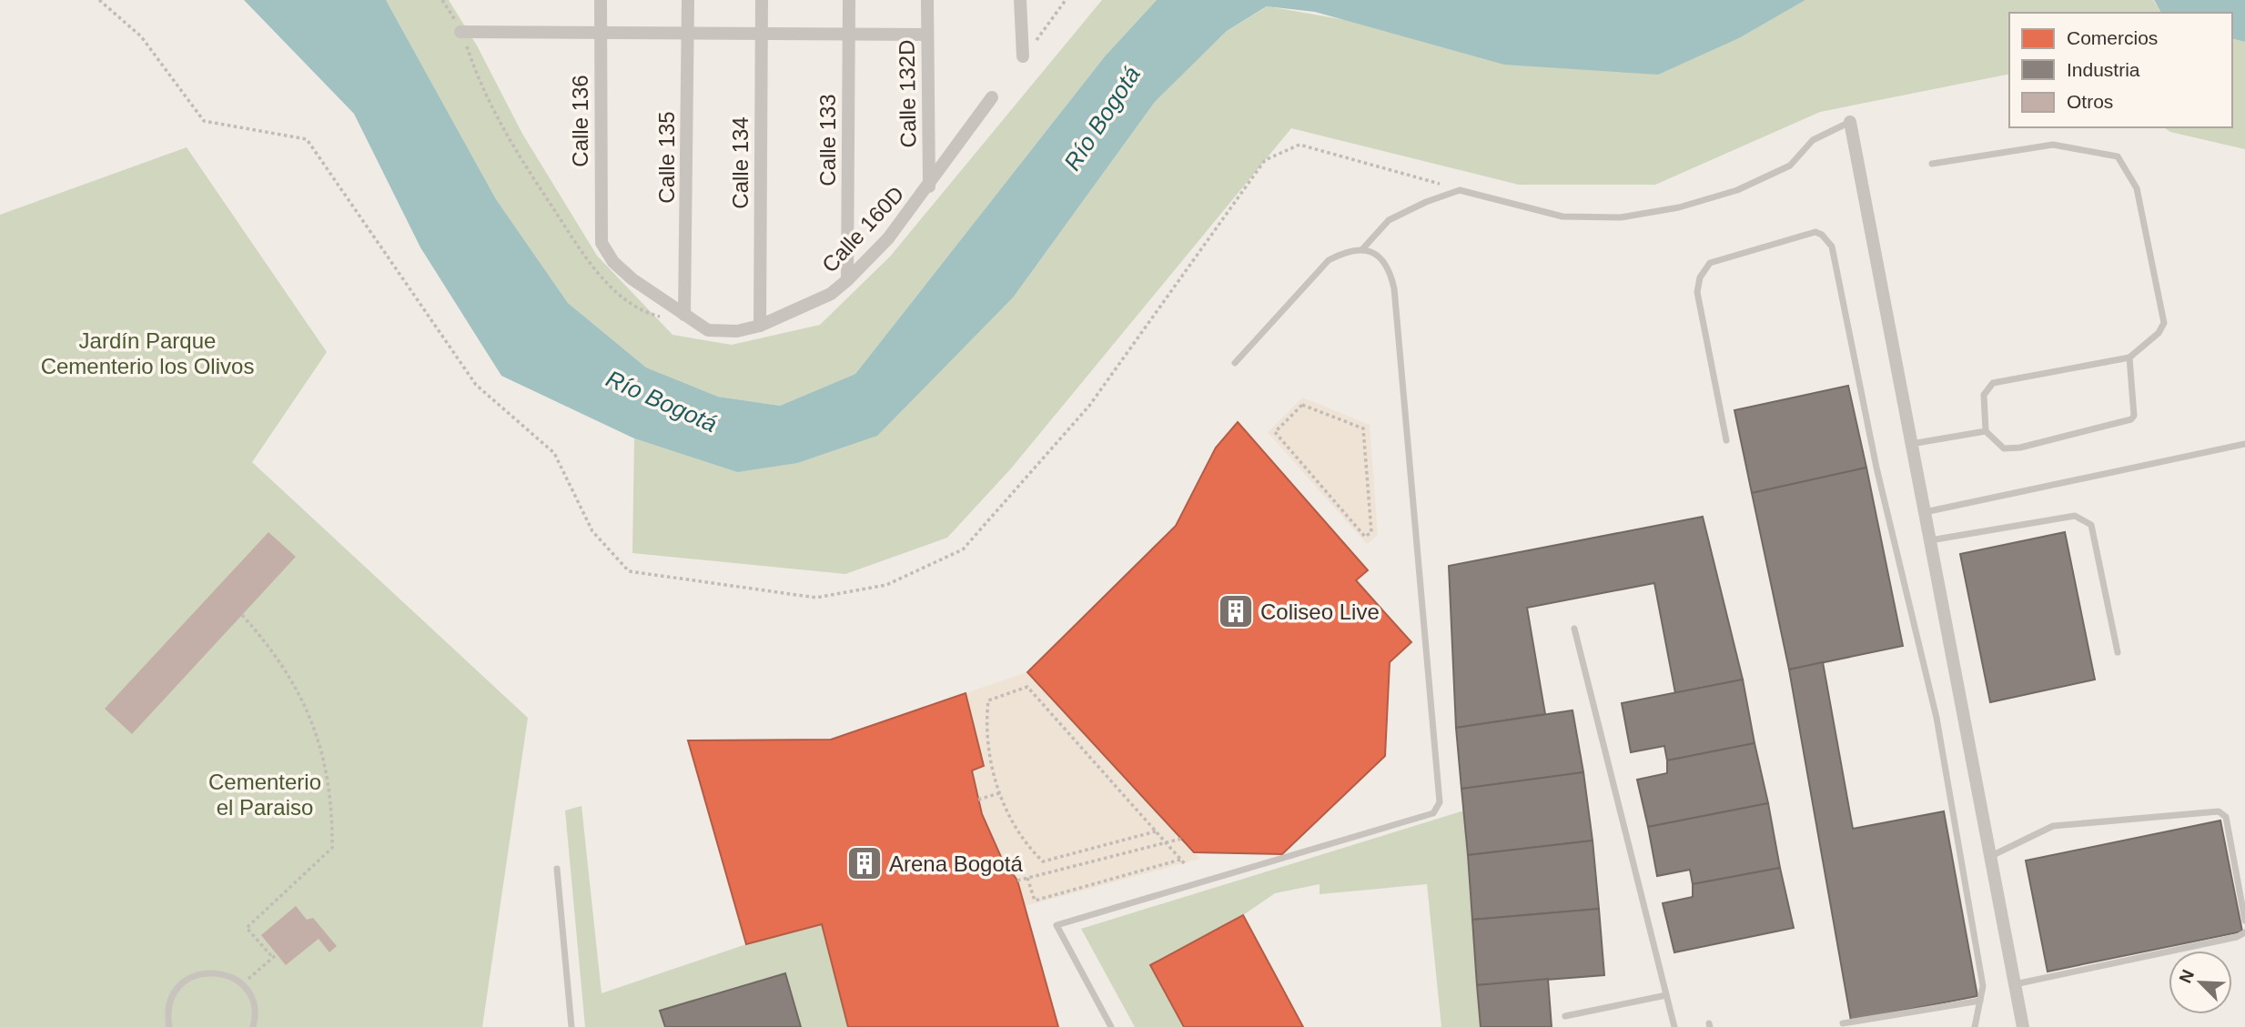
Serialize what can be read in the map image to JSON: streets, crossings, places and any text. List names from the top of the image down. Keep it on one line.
{"streets":{"street":["Calle 132D","Calle 136","Calle 133","Calle 135","Calle 134","Calle 160D"]},"crossings":[["Calle 132D","Calle 160D"],["Calle 136","Calle 160D"],["Calle 133","Calle 160D"],["Calle 135","Calle 160D"],["Calle 134","Calle 160D"]],"water":["Río Bogotá"],"parks":["Jardín Parque Cementerio los Olivos","Cementerio el Paraiso"],"places":{"building":["Coliseo Live","Arena Bogotá"]},"legend":["Comercios","Industria","Otros"],"north":"top left"}
